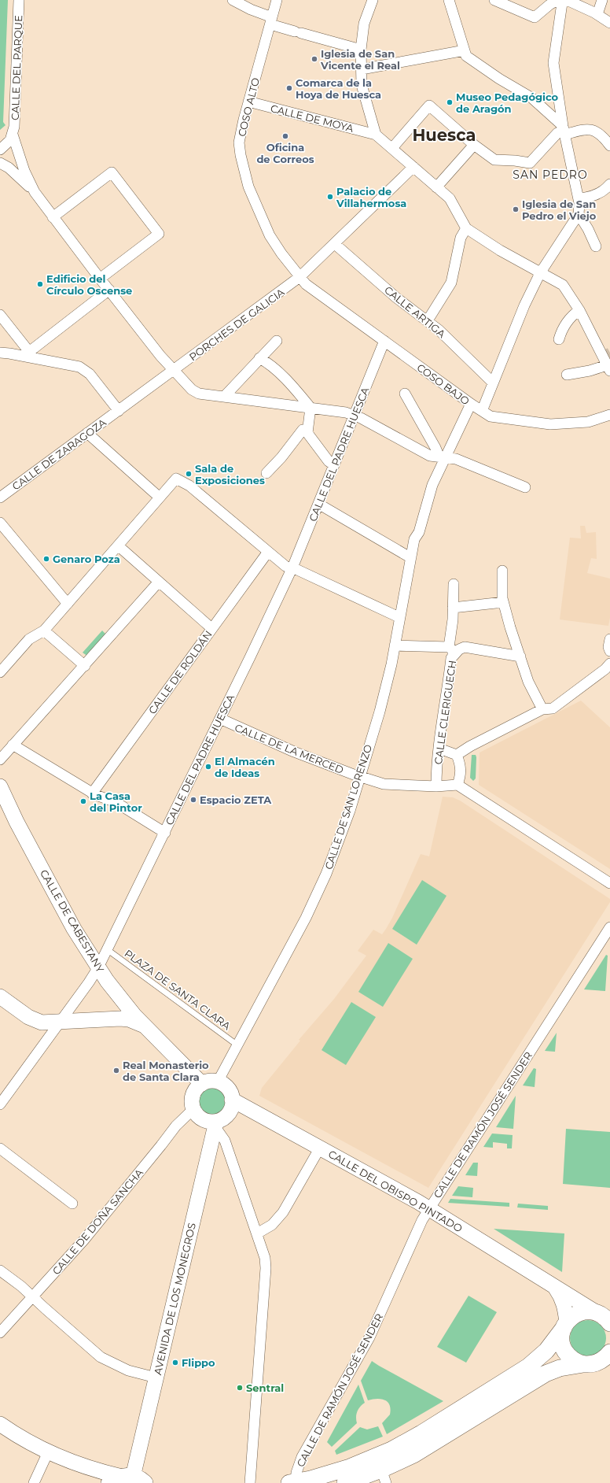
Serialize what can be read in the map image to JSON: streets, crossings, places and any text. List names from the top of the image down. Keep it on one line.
{"streets":{"street":["CALLE DEL PARQUE","COSO ALTO","CALLE DE MOYA","CALLE ARTIGA","PORCHES DE GALICIA","COSO BAJO","CALLE DE ZARAGOZA","CALLE DEL PADRE HUESCA","CALLE DE ROLDÁN","CALLE CLERIGUECH","CALLE DE LA MERCED","CALLE DE SAN LORENZO","CALLE DE CABESTANY","CALLE DE RAMÓN JOSÉ SENDER","CALLE DEL OBISPO PINTADO","CALLE DE DOÑA SANCHA","AVENIDA DE LOS MONEGROS"],"lane":["PLAZA DE SANTA CLARA"]},"crossings":[["CALLE DEL PARQUE","PORCHES DE GALICIA"],["CALLE DEL PARQUE","CALLE DEL PADRE HUESCA"],["CALLE DEL PARQUE","CALLE DE SAN LORENZO"],["COSO ALTO","CALLE DE MOYA"],["COSO ALTO","PORCHES DE GALICIA"],["COSO ALTO","COSO BAJO"],["CALLE ARTIGA","PORCHES DE GALICIA"],["PORCHES DE GALICIA","COSO BAJO"],["PORCHES DE GALICIA","CALLE DE ZARAGOZA"],["COSO BAJO","CALLE DEL PADRE HUESCA"],["COSO BAJO","CALLE DE SAN LORENZO"],["CALLE DEL PADRE HUESCA","CALLE DE LA MERCED"],["CALLE DEL PADRE HUESCA","CALLE DE CABESTANY"],["CALLE DEL PADRE HUESCA","PLAZA DE SANTA CLARA"],["CALLE CLERIGUECH","CALLE DE LA MERCED"],["CALLE DE LA MERCED","CALLE DE SAN LORENZO"],["CALLE DE SAN LORENZO","CALLE DE CABESTANY"],["CALLE DE SAN LORENZO","PLAZA DE SANTA CLARA"],["CALLE DE SAN LORENZO","CALLE DEL OBISPO PINTADO"],["CALLE DE SAN LORENZO","CALLE DE DOÑA SANCHA"],["CALLE DE SAN LORENZO","AVENIDA DE LOS MONEGROS"],["CALLE DE CABESTANY","CALLE DEL OBISPO PINTADO"],["CALLE DE CABESTANY","CALLE DE DOÑA SANCHA"],["CALLE DE CABESTANY","AVENIDA DE LOS MONEGROS"],["CALLE DE RAMÓN JOSÉ SENDER","CALLE DEL OBISPO PINTADO"],["CALLE DEL OBISPO PINTADO","CALLE DE DOÑA SANCHA"],["CALLE DEL OBISPO PINTADO","AVENIDA DE LOS MONEGROS"],["CALLE DE DOÑA SANCHA","AVENIDA DE LOS MONEGROS"]],"districts":["Huesca","SAN PEDRO"],"places":["Iglesia de San Vicente el Real","Comarca de la Hoya de Huesca","Museo Pedagógico de Aragón","Oficina de Correos","Palacio de Villahermosa","Iglesia de San Pedro el Viejo","Edificio del Círculo Oscense","Sala de Exposiciones","Genaro Poza","El Almacén de Ideas","Espacio ZETA","La Casa del Pintor","Real Monasterio de Santa Clara","Flippo","Sentral"]}
